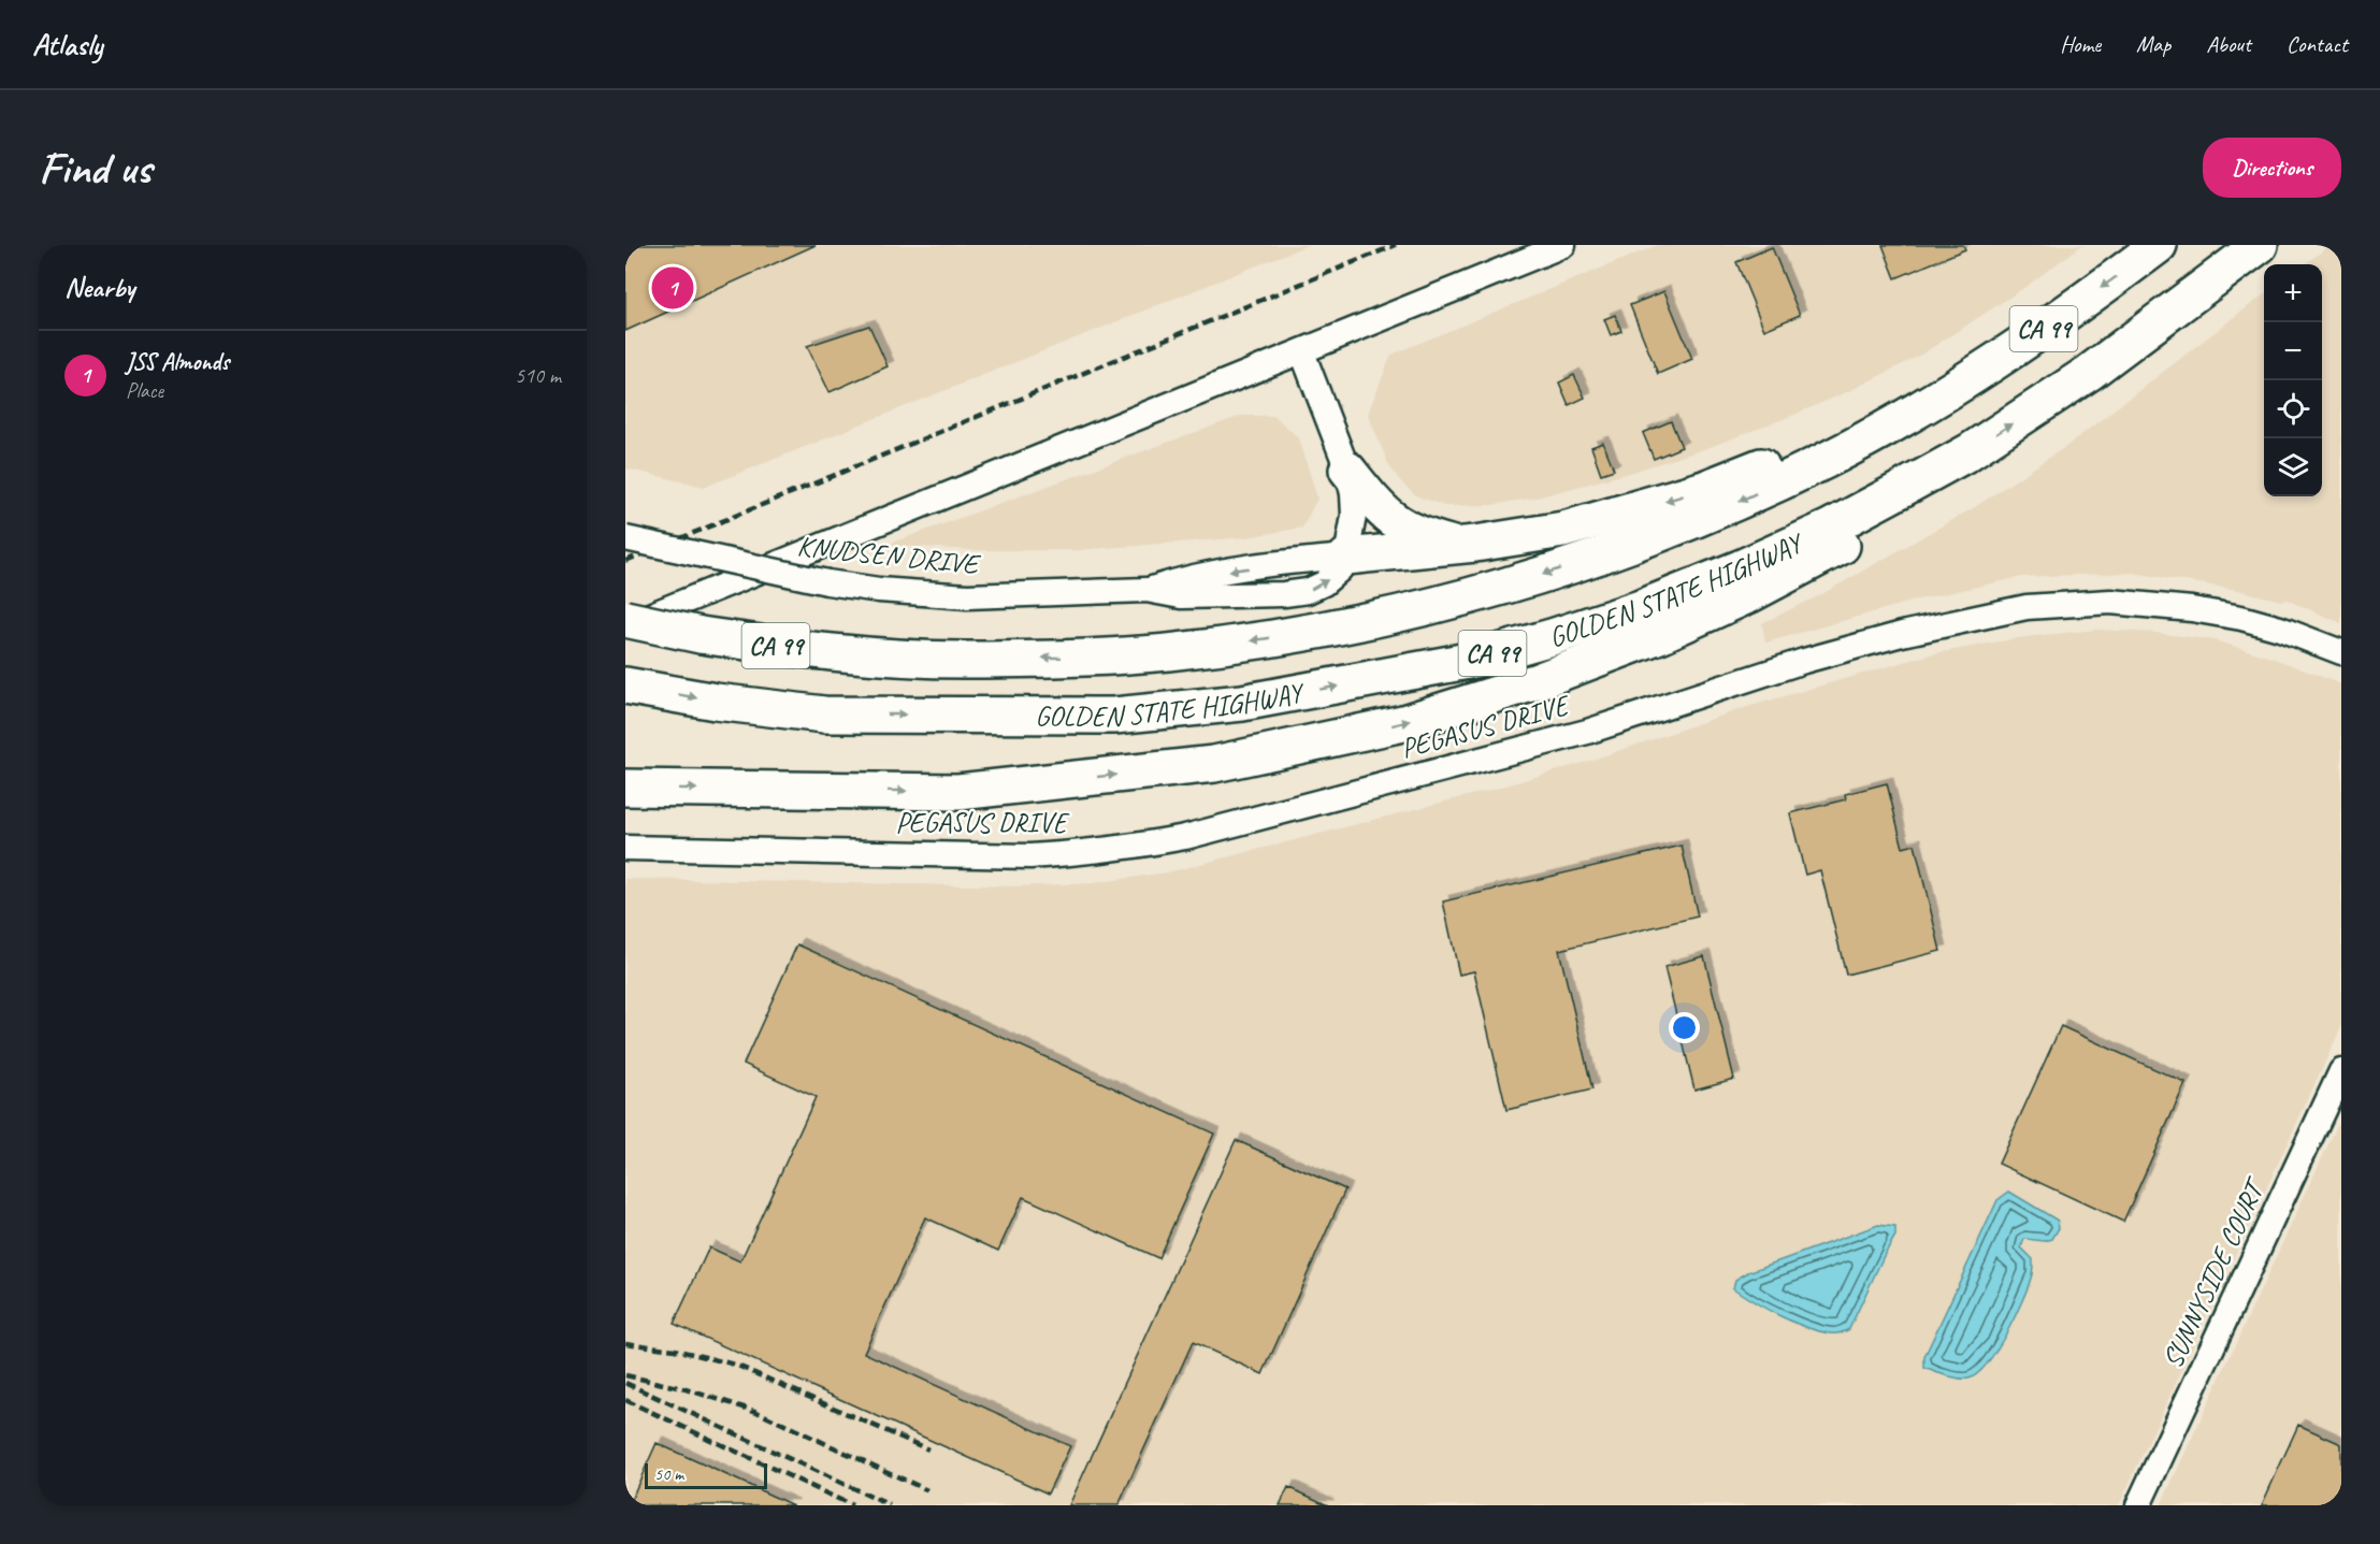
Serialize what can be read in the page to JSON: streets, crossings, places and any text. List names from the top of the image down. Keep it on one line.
{"streets":{"highway":["CA 99","GOLDEN STATE HIGHWAY"],"street":["KNUDSEN DRIVE","PEGASUS DRIVE","SUNNYSIDE COURT"]},"scale_bar":"50 m","page":{"header":"Atlasly","nav":["Home","Map","About","Contact"],"buttons":"Directions","title":"Find us","heading":"Nearby","map_buttons":["+","−"],"pins":"1","list":[{"mark":"1","name":"JSS Almonds","note":"Place","value":"510 m"}],"scale":"50 m"}}
